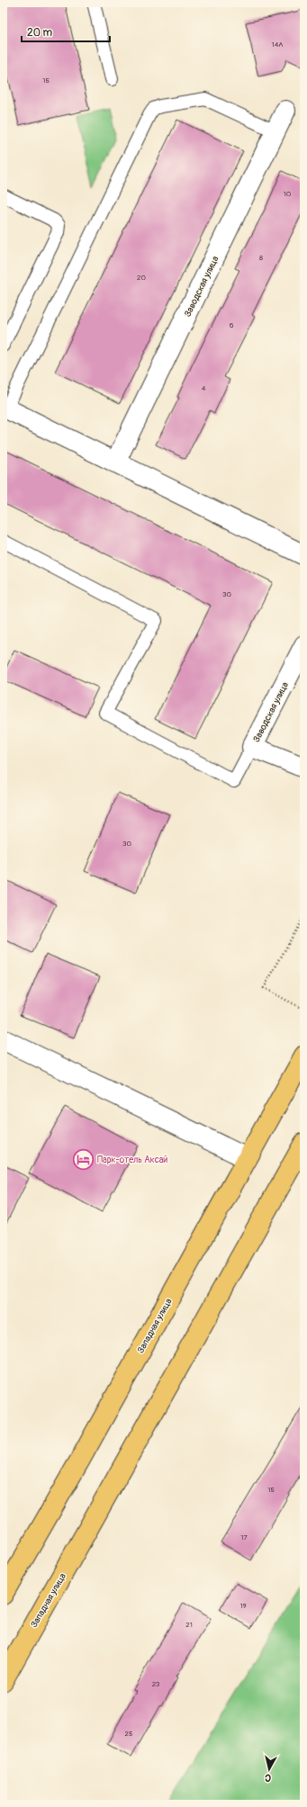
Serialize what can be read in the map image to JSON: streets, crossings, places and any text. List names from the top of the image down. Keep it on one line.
{"streets":{"main road":["Западная улица"],"street":["Заводская улица"]},"places":{"hotel":["Парк-отель Аксай"]},"house_numbers":["14А","15","10","8","20","6","4","30","30","15","17","19","21","23","25"],"scale_bar":"20 m","north":"bottom"}
